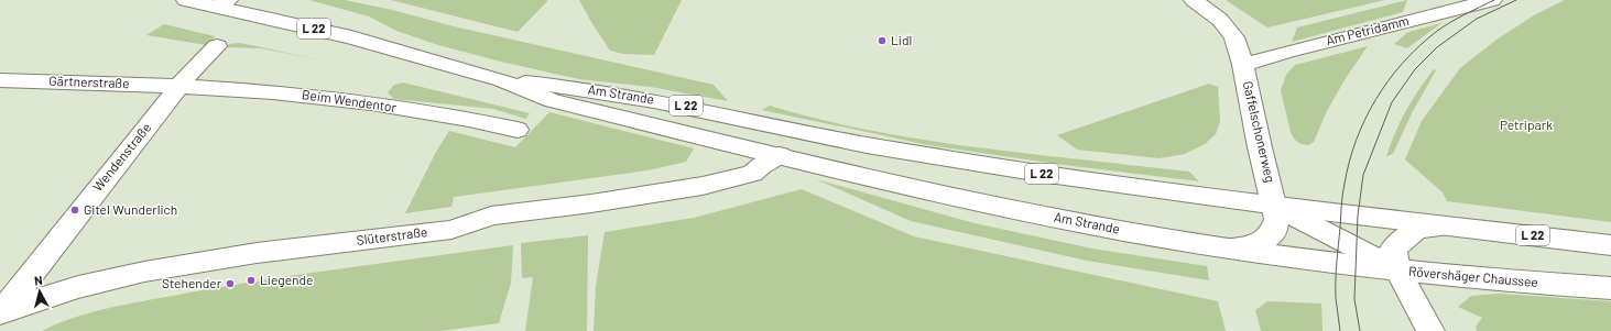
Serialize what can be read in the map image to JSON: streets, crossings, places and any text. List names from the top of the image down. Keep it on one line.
{"streets":{"street":["L 22","Am Petridamm","Gärtnerstraße","Am Strande","Beim Wendentor","Gaffelschonerweg","Wendenstraße","Slüterstraße","Rövershäger Chaussee"]},"crossings":[["Am Petridamm","Gaffelschonerweg"],["Gärtnerstraße","Beim Wendentor"],["Gärtnerstraße","Wendenstraße"],["Am Strande","Gaffelschonerweg"],["Am Strande","Slüterstraße"],["Am Strande","Rövershäger Chaussee"],["Beim Wendentor","Wendenstraße"],["Wendenstraße","Slüterstraße"]],"parks":["Petripark"],"places":["Lidl","Gitel Wunderlich","Liegende","Stehender"],"north":"top"}
